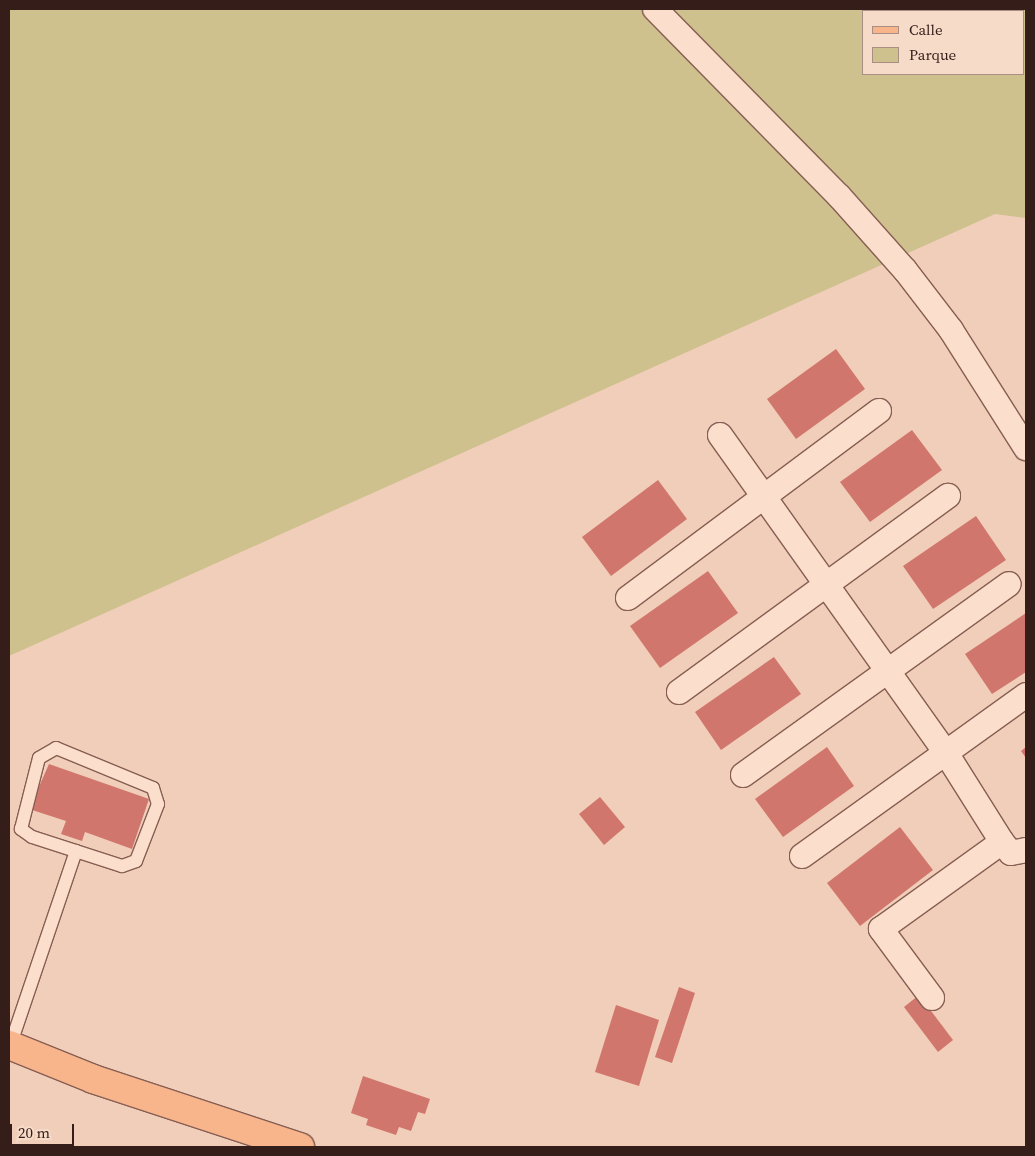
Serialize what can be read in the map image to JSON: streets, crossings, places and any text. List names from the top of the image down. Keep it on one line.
{"legend":["Calle","Parque"],"scale_bar":"20 m"}
